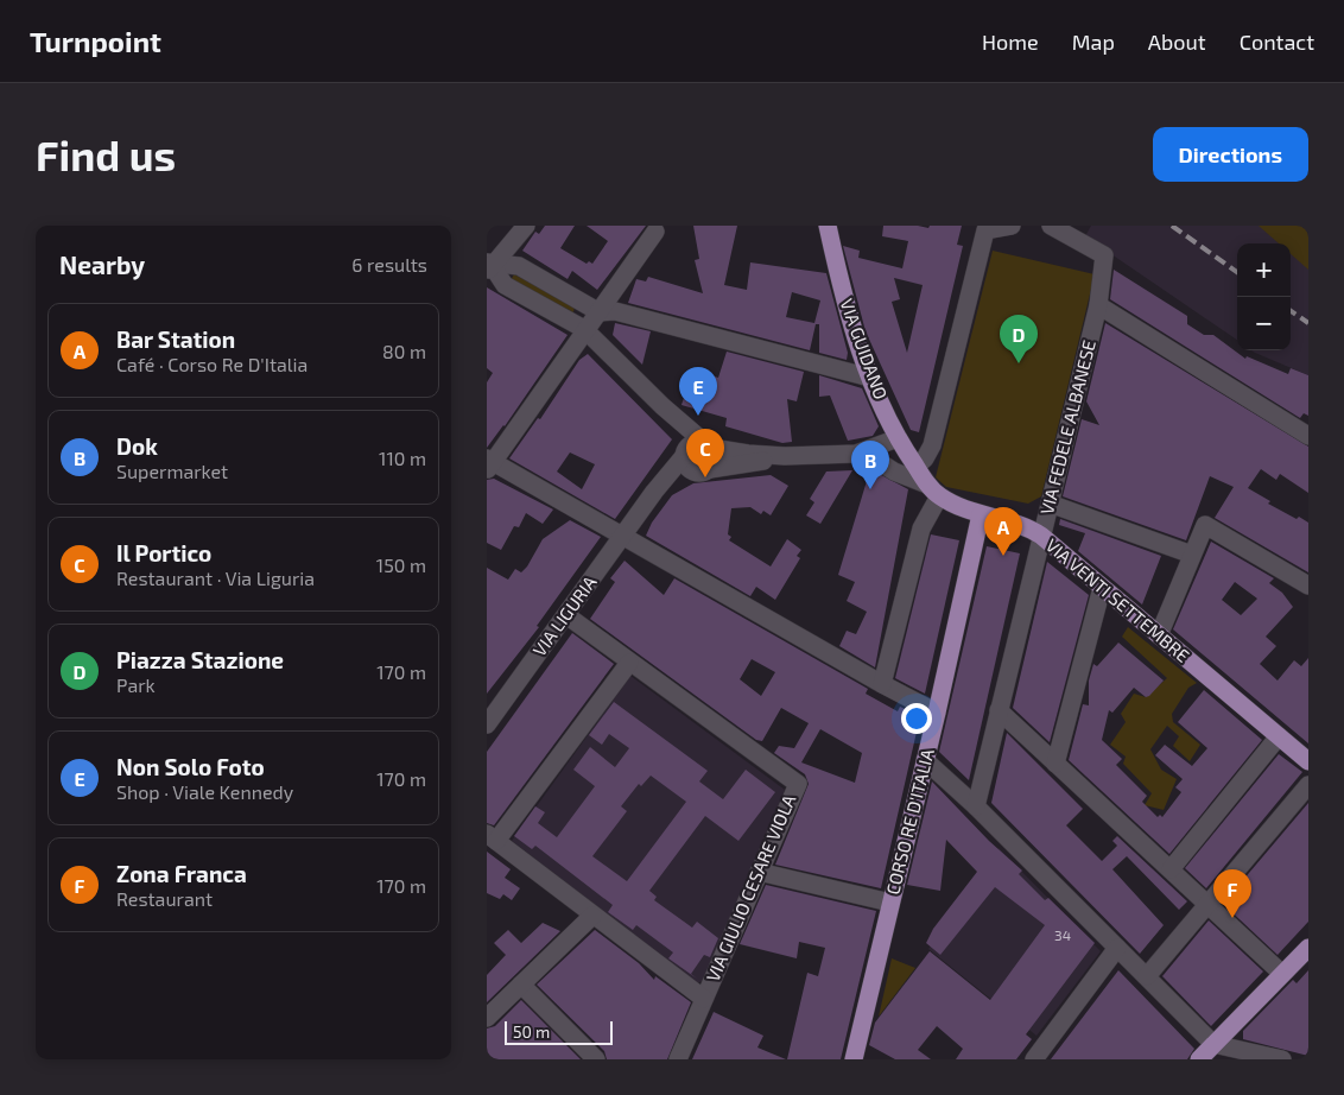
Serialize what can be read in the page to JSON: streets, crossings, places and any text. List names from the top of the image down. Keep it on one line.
{"streets":{"main road":["VIA GUIDANO","VIA VENTI SETTEMBRE","CORSO RE D'ITALIA"],"street":["VIA FEDELE ALBANESE","VIA LIGURIA","VIA GIULIO CESARE VIOLA"]},"crossings":[["VIA GUIDANO","VIA VENTI SETTEMBRE"],["VIA FEDELE ALBANESE","VIA VENTI SETTEMBRE"],["VIA VENTI SETTEMBRE","CORSO RE D'ITALIA"],["VIA LIGURIA","VIA GIULIO CESARE VIOLA"]],"house_numbers":["34"],"scale_bar":"50 m","page":{"header":"Turnpoint","nav":["Home","Map","About","Contact"],"buttons":"Directions","title":"Find us","heading":["Nearby","6 results"],"map_buttons":["+","−"],"list":[{"mark":"A","name":"Bar Station","note":"Café · Corso Re D'Italia","value":"80 m"},{"mark":"B","name":"Dok","note":"Supermarket","value":"110 m"},{"mark":"C","name":"Il Portico","note":"Restaurant · Via Liguria","value":"150 m"},{"mark":"D","name":"Piazza Stazione","note":"Park","value":"170 m"},{"mark":"E","name":"Non Solo Foto","note":"Shop · Viale Kennedy","value":"170 m"},{"mark":"F","name":"Zona Franca","note":"Restaurant","value":"170 m"}],"pins":["D","E","C","B","A","F"],"scale":"50 m"}}
